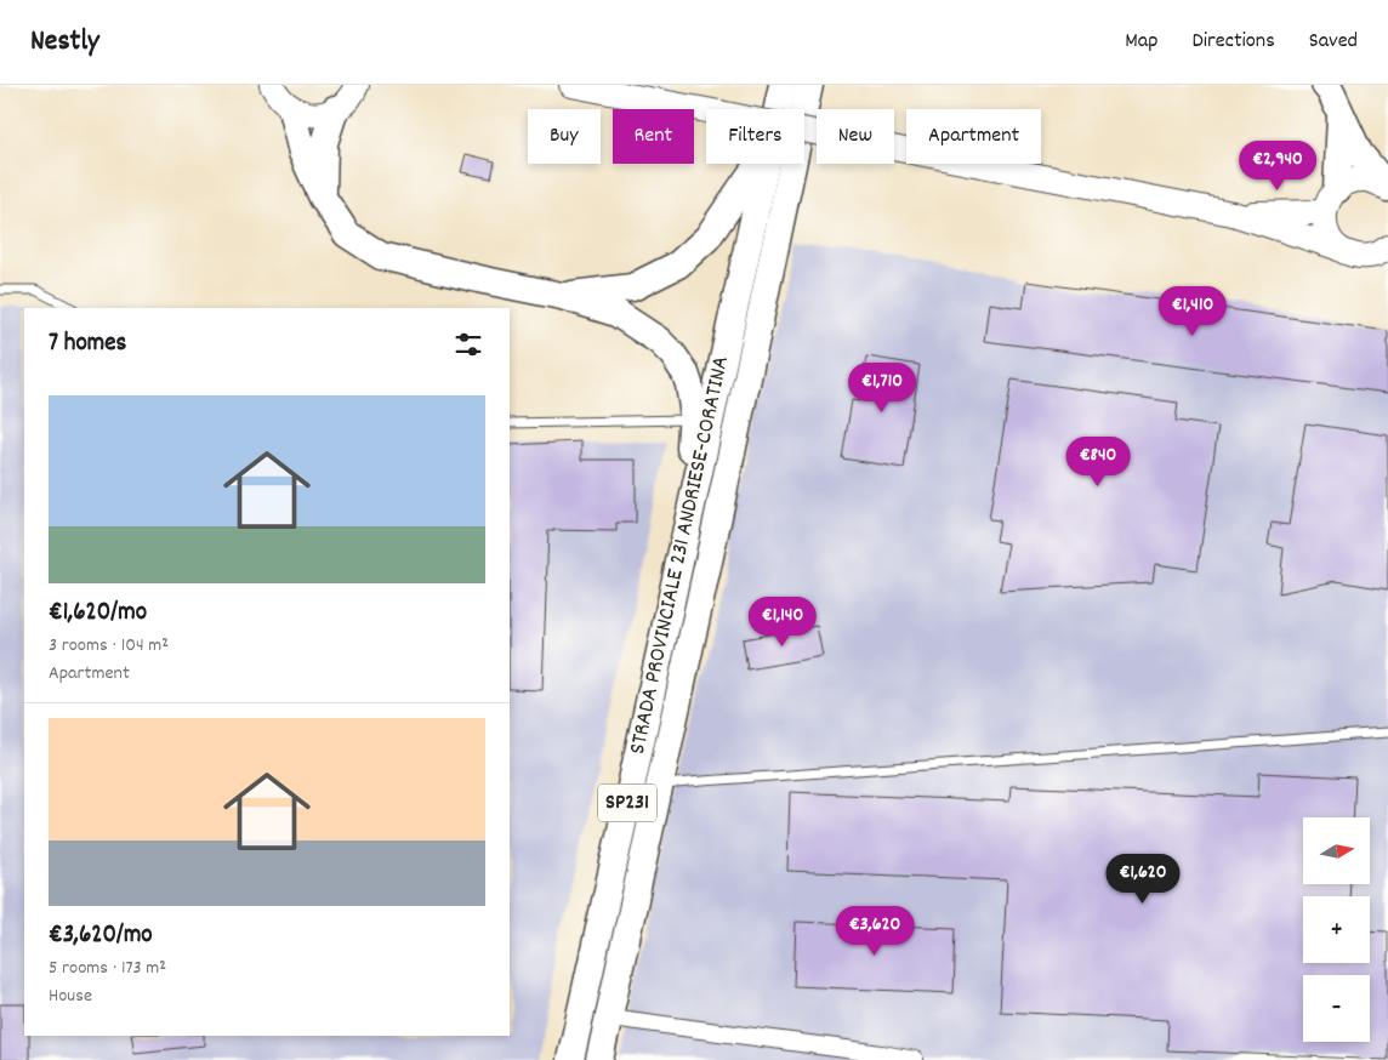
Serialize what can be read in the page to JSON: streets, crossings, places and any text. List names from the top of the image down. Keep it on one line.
{"streets":{"main road":["STRADA PROVINCIALE 231 ANDRIESE-CORATINA","SP231"]},"north":"right","page":{"header":"Nestly","nav":["Map","Directions","Saved"],"chip":["Buy","Rent","Filters","New","Apartment"],"price":["€2,940","€1,410","€1,710","€840","€1,140","€1,620","€3,620"],"heading":"7 homes","list":[{"name":"€1,620/mo","note":"3 rooms · 104 m² · Apartment"},{"name":"€3,620/mo","note":"5 rooms · 173 m² · House"}],"map_buttons":["+","−"]}}
